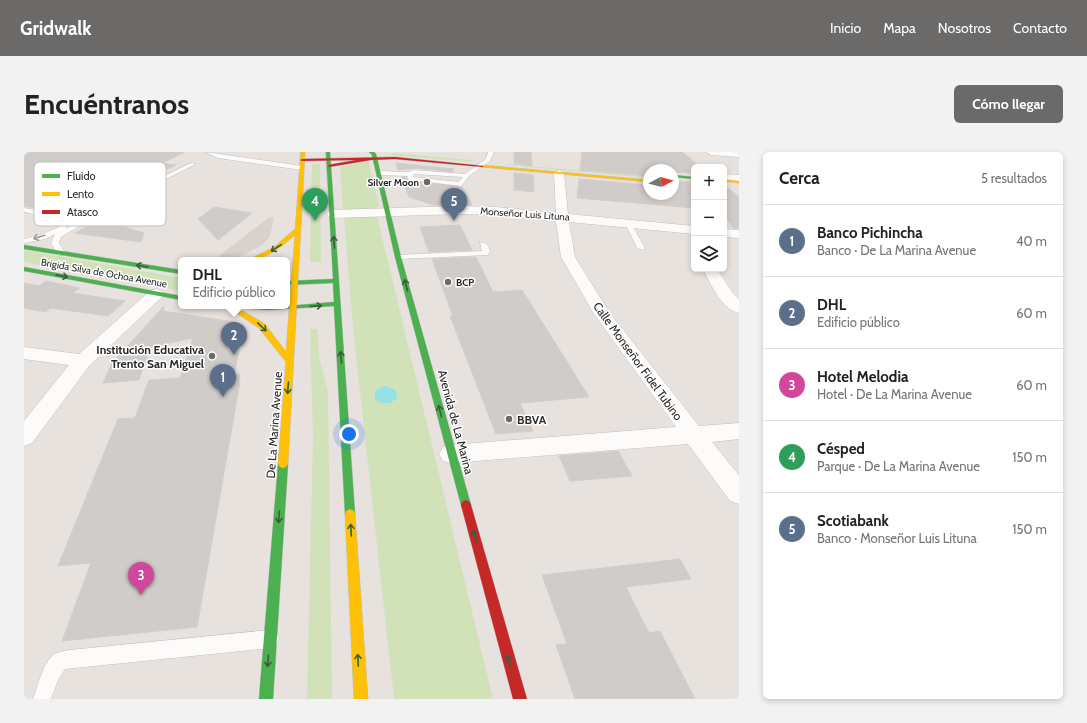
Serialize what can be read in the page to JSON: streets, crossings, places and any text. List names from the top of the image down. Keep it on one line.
{"streets":{"main road":["Brigida Silva de Ochoa Avenue","Avenida de La Marina","De La Marina Avenue"],"street":["Monseñor Luis Lituna","Calle Monseñor Fidel Tubino"]},"crossings":[["Monseñor Luis Lituna","Calle Monseñor Fidel Tubino"],["Monseñor Luis Lituna","Avenida de La Marina"]],"one_way":["Avenida de La Marina"],"places":["Silver Moon","BCP","Institución Educativa Trento San Miguel","BBVA"],"legend":["Fluido","Lento","Atasco"],"north":"right","page":{"header":"Gridwalk","nav":["Inicio","Mapa","Nosotros","Contacto"],"buttons":"Cómo llegar","title":"Encuéntranos","heading":["Cerca","5 resultados"],"map_buttons":["+","−"],"pins":["4","5","2","1","3"],"list":[{"mark":"1","name":"Banco Pichincha","note":"Banco · De La Marina Avenue","value":"40 m"},{"mark":"2","name":"DHL","note":"Edificio público","value":"60 m"},{"mark":"3","name":"Hotel Melodia","note":"Hotel · De La Marina Avenue","value":"60 m"},{"mark":"4","name":"Césped","note":"Parque · De La Marina Avenue","value":"150 m"},{"mark":"5","name":"Scotiabank","note":"Banco · Monseñor Luis Lituna","value":"150 m"}],"popup":["DHL","Edificio público"]}}
